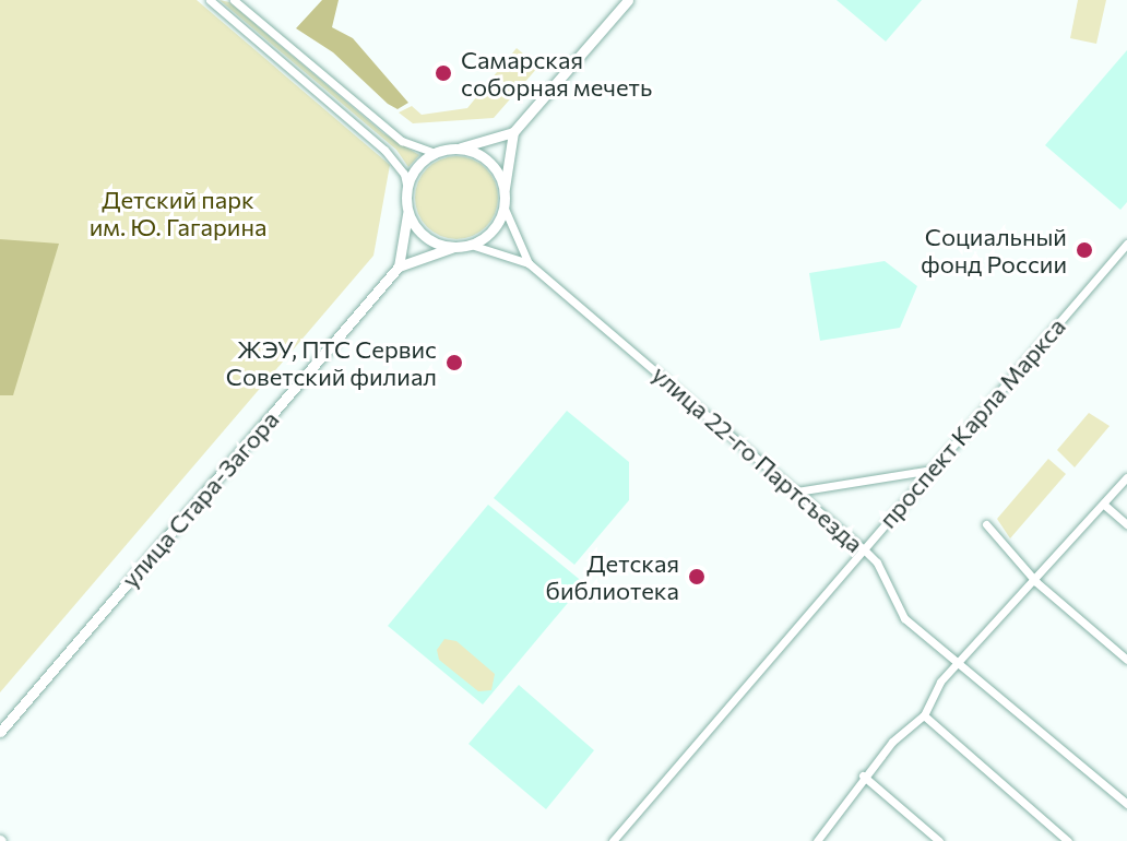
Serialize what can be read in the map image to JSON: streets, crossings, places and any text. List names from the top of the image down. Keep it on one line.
{"streets":{"main road":["улица Стара-Загора"],"street":["проспект Карла Маркса","улица 22-го Партсъезда"]},"crossings":[["проспект Карла Маркса","улица 22-го Партсъезда"],["улица 22-го Партсъезда","улица Стара-Загора"]],"parks":["Детский парк им. Ю. Гагарина"],"places":["Самарская соборная мечеть","Социальный фонд России","ЖЭУ, ПТС Сервис Советский филиал","Детская библиотека"]}
